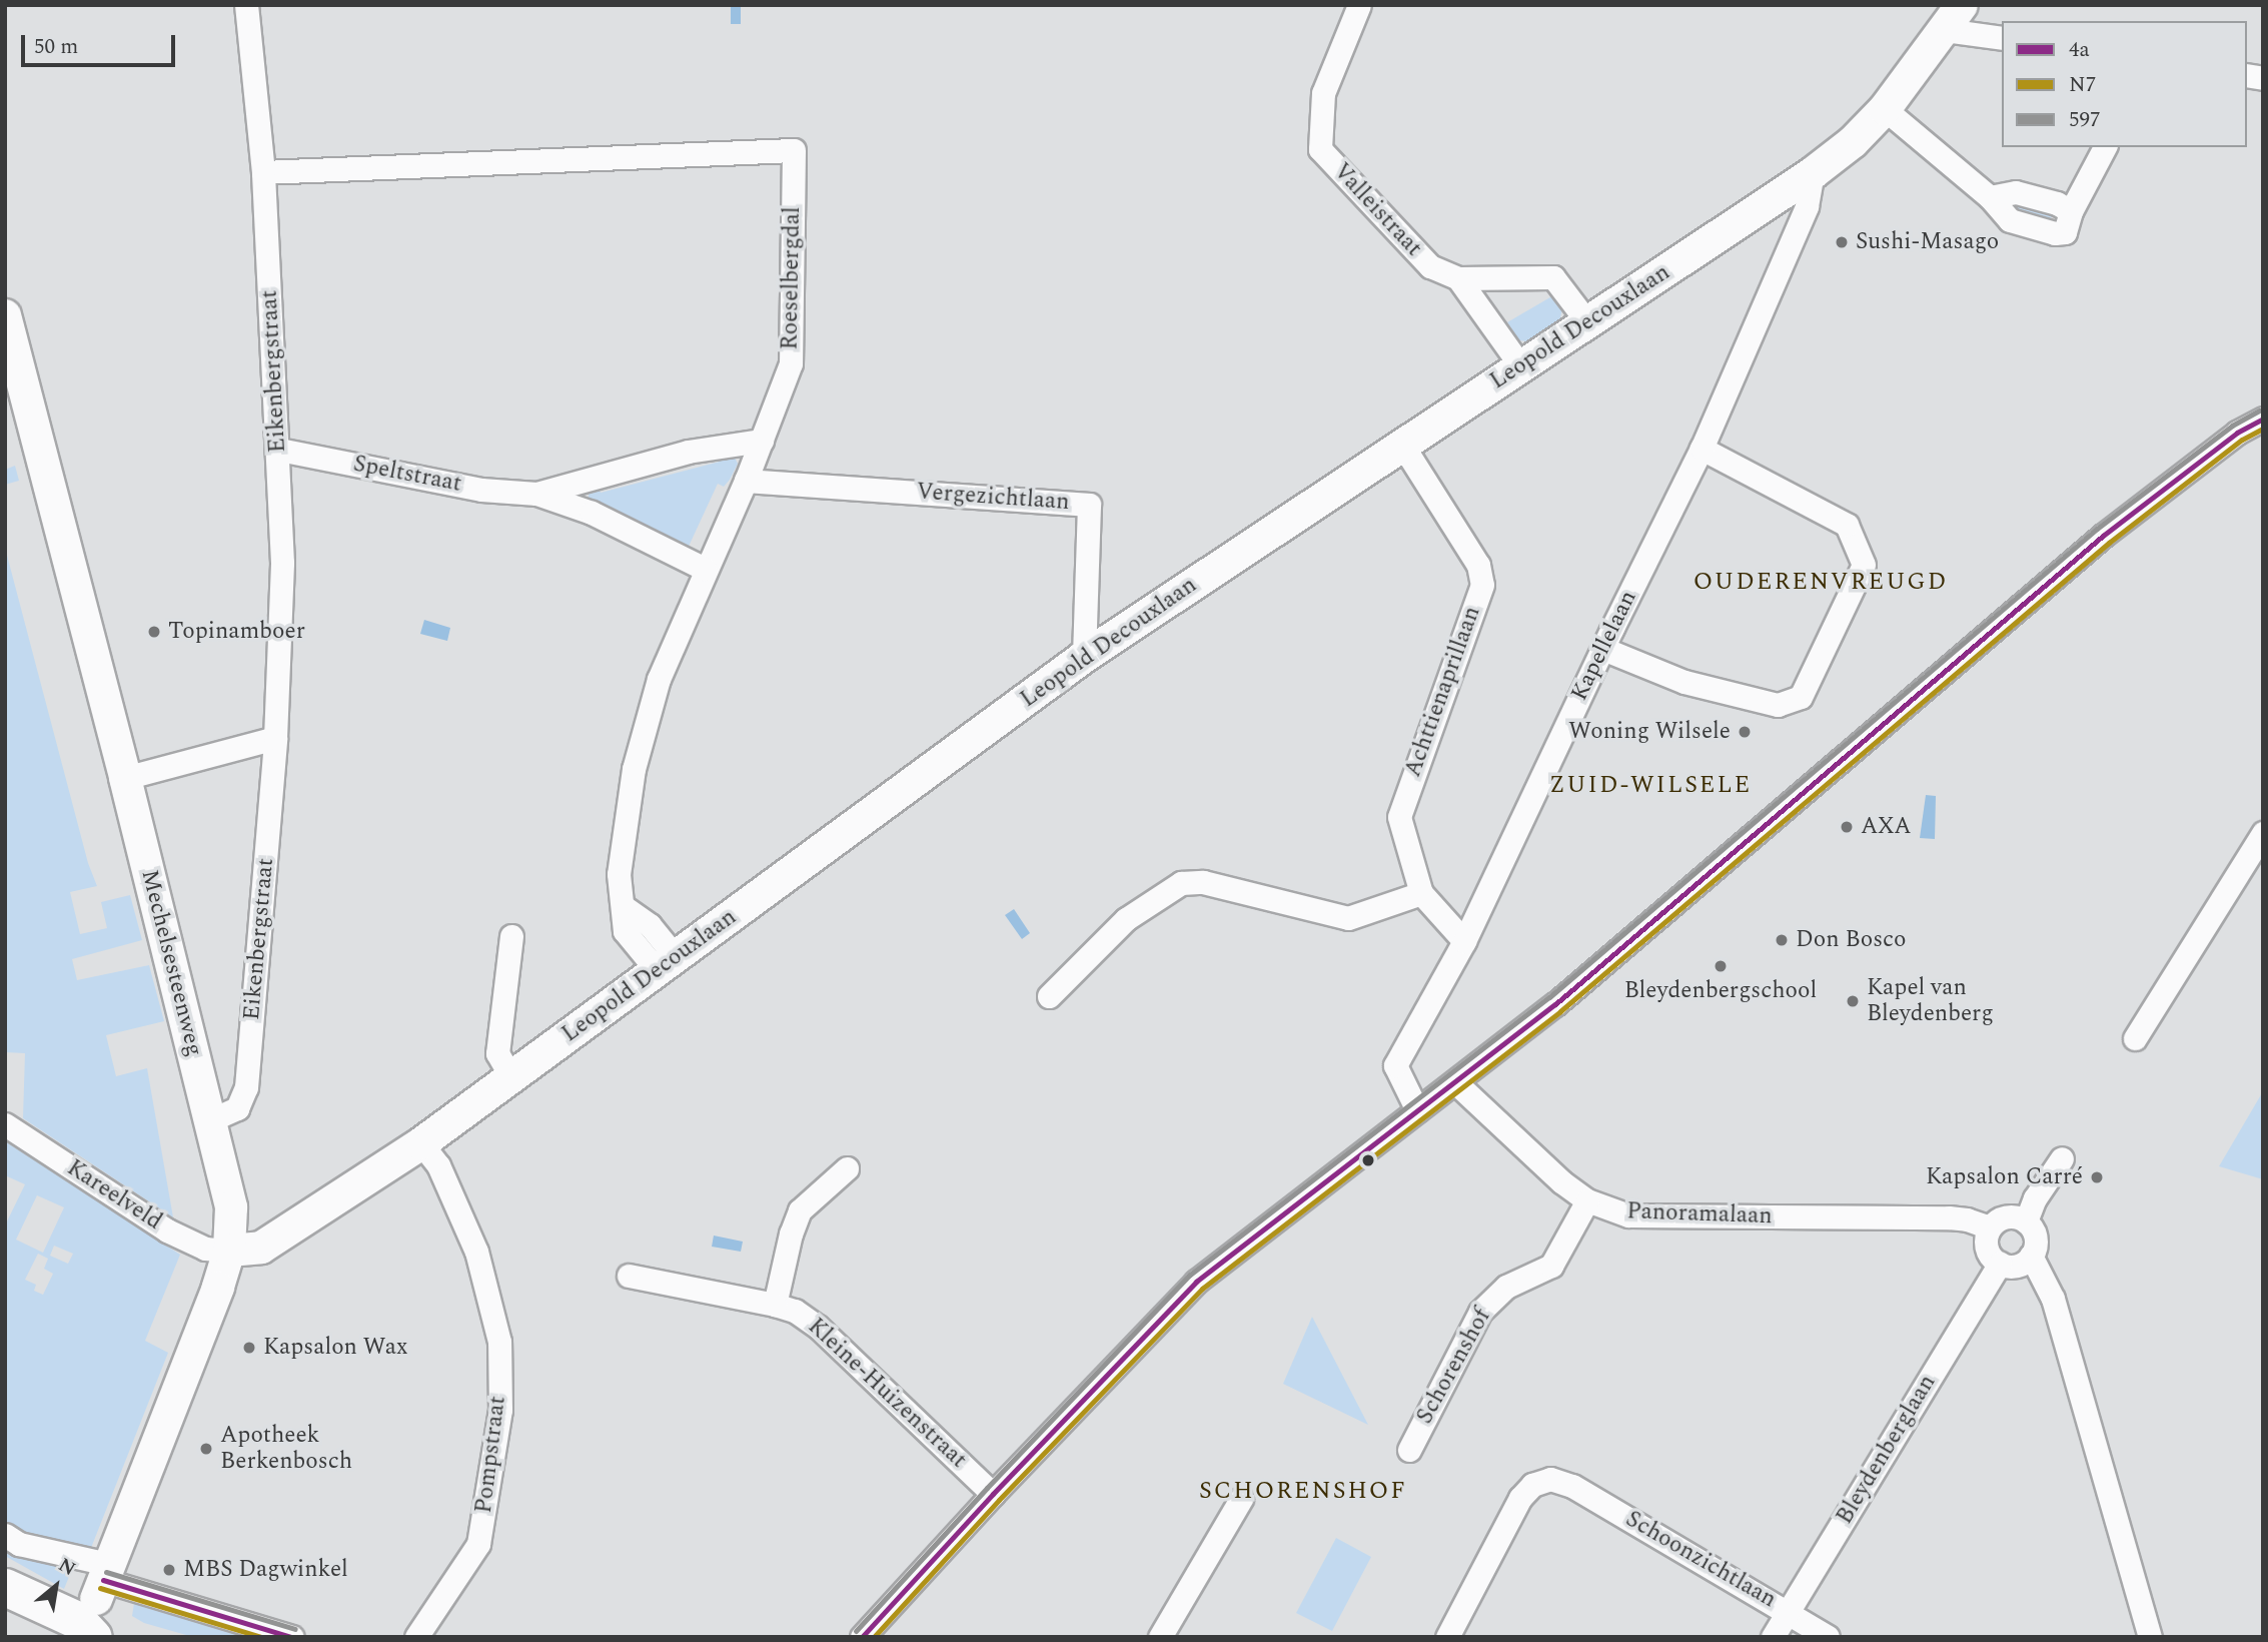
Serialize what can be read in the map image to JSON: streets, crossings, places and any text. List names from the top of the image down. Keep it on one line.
{"streets":{"street":["Valleistraat","Roeselbergdal","Leopold Decouxlaan","Eikenbergstraat","Speltstraat","Vergezichtlaan","Kapellelaan","Achttienaprillaan","Mechelsesteenweg","Kareelveld","Panoramalaan","Schorenshof","Kleine-Huizenstraat","Bleydenberglaan","Pompstraat","Schoonzichtlaan"]},"crossings":[["Valleistraat","Leopold Decouxlaan"],["Roeselbergdal","Leopold Decouxlaan"],["Roeselbergdal","Eikenbergstraat"],["Roeselbergdal","Speltstraat"],["Roeselbergdal","Vergezichtlaan"],["Leopold Decouxlaan","Vergezichtlaan"],["Leopold Decouxlaan","Kapellelaan"],["Leopold Decouxlaan","Achttienaprillaan"],["Leopold Decouxlaan","Mechelsesteenweg"],["Leopold Decouxlaan","Kareelveld"],["Leopold Decouxlaan","Pompstraat"],["Eikenbergstraat","Speltstraat"],["Eikenbergstraat","Mechelsesteenweg"],["Kapellelaan","Achttienaprillaan"],["Mechelsesteenweg","Kareelveld"],["Panoramalaan","Schorenshof"],["Panoramalaan","Bleydenberglaan"],["Bleydenberglaan","Schoonzichtlaan"]],"districts":["OUDERENVREUGD","ZUID-WILSELE","SCHORENSHOF"],"places":["Sushi-Masago","Topinamboer","Woning Wilsele","AXA","Don Bosco","Bleydenbergschool","Kapel van Bleydenberg","Kapsalon Carré","Kapsalon Wax","Apotheek Berkenbosch","MBS Dagwinkel"],"lines":["transit line 597","transit line 4a","transit line N7"],"legend":["4a","N7","597"],"scale_bar":"50 m","north":"top right"}
